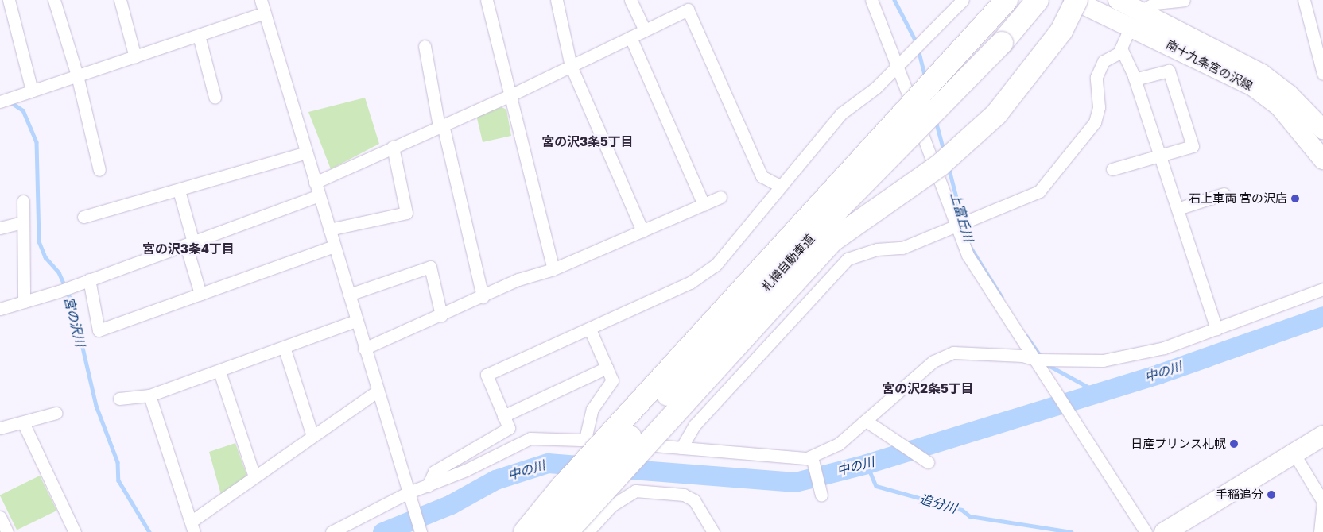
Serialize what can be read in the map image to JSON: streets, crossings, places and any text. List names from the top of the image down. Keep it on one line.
{"streets":{"highway":["札樽自動車道"],"main road":["南十九条宮の沢線"]},"districts":["宮の沢3条5丁目","宮の沢3条4丁目","宮の沢2条5丁目"],"water":["上富丘川","宮の沢川","中の川","追分川"],"places":["石上車両 宮の沢店","日産プリンス札幌","手稲追分"]}
